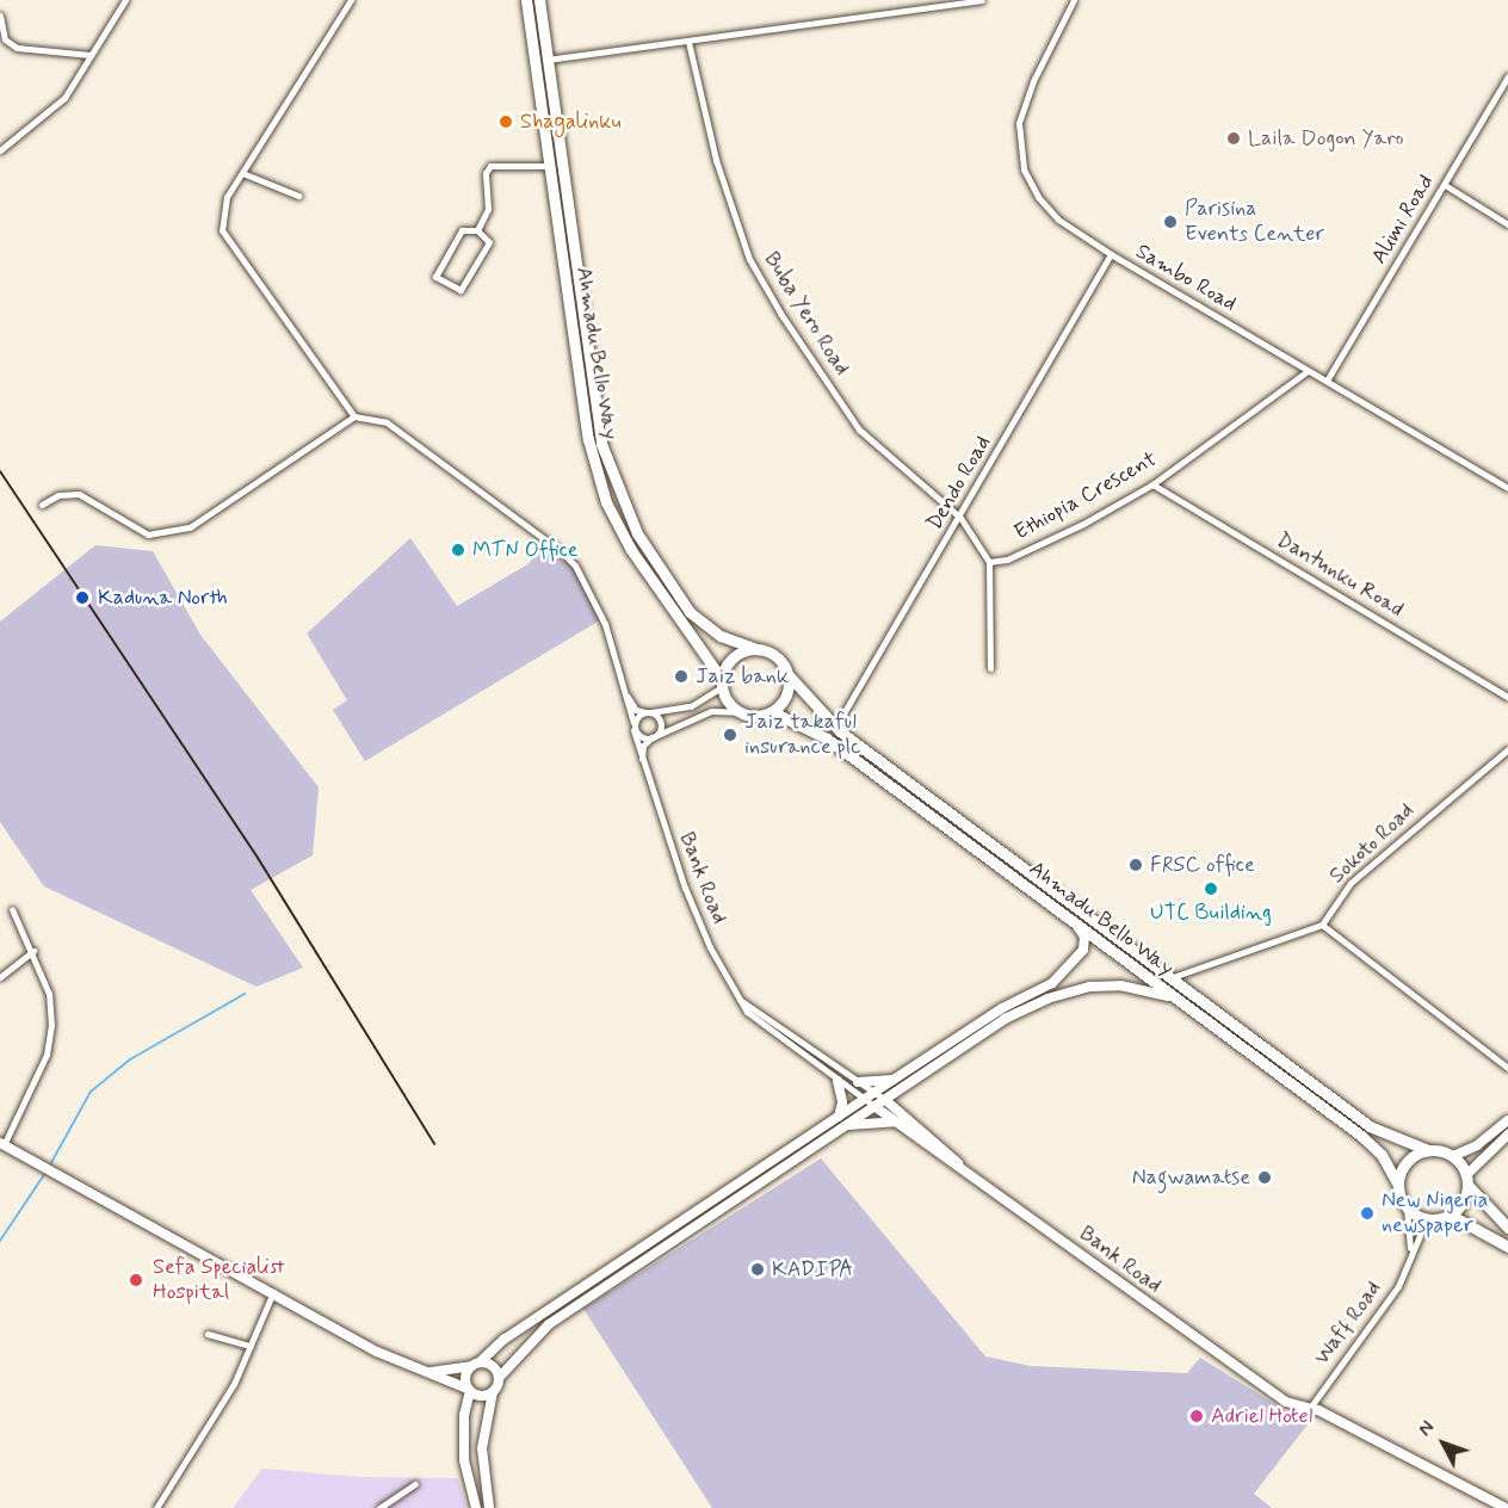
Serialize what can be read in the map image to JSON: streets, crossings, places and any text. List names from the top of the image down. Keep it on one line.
{"streets":{"main road":["Ahmadu Bello Way"],"street":["Alimi Road","Sambo Road","Buba Yero Road","Dendo Road","Ethiopia Crescent","Dantunku Road","Sokoto Road","Bank Road","Waff Road"]},"crossings":[["Alimi Road","Sambo Road"],["Sambo Road","Dendo Road"],["Sambo Road","Ethiopia Crescent"],["Buba Yero Road","Dendo Road"],["Ahmadu Bello Way","Dendo Road"],["Ahmadu Bello Way","Waff Road"],["Ethiopia Crescent","Dantunku Road"],["Bank Road","Waff Road"]],"places":["Shagalinku","Laila Dogon Yaro","Parisina Events Center","MTN Office","Kaduna North","Jaiz bank","Jaiz takaful insurance plc","FRSC office","UTC Building","Nagwamatse","New Nigeria newspaper","KADIPA","Sefa Specialist Hospital","Adriel Hotel"],"north":"top left"}
